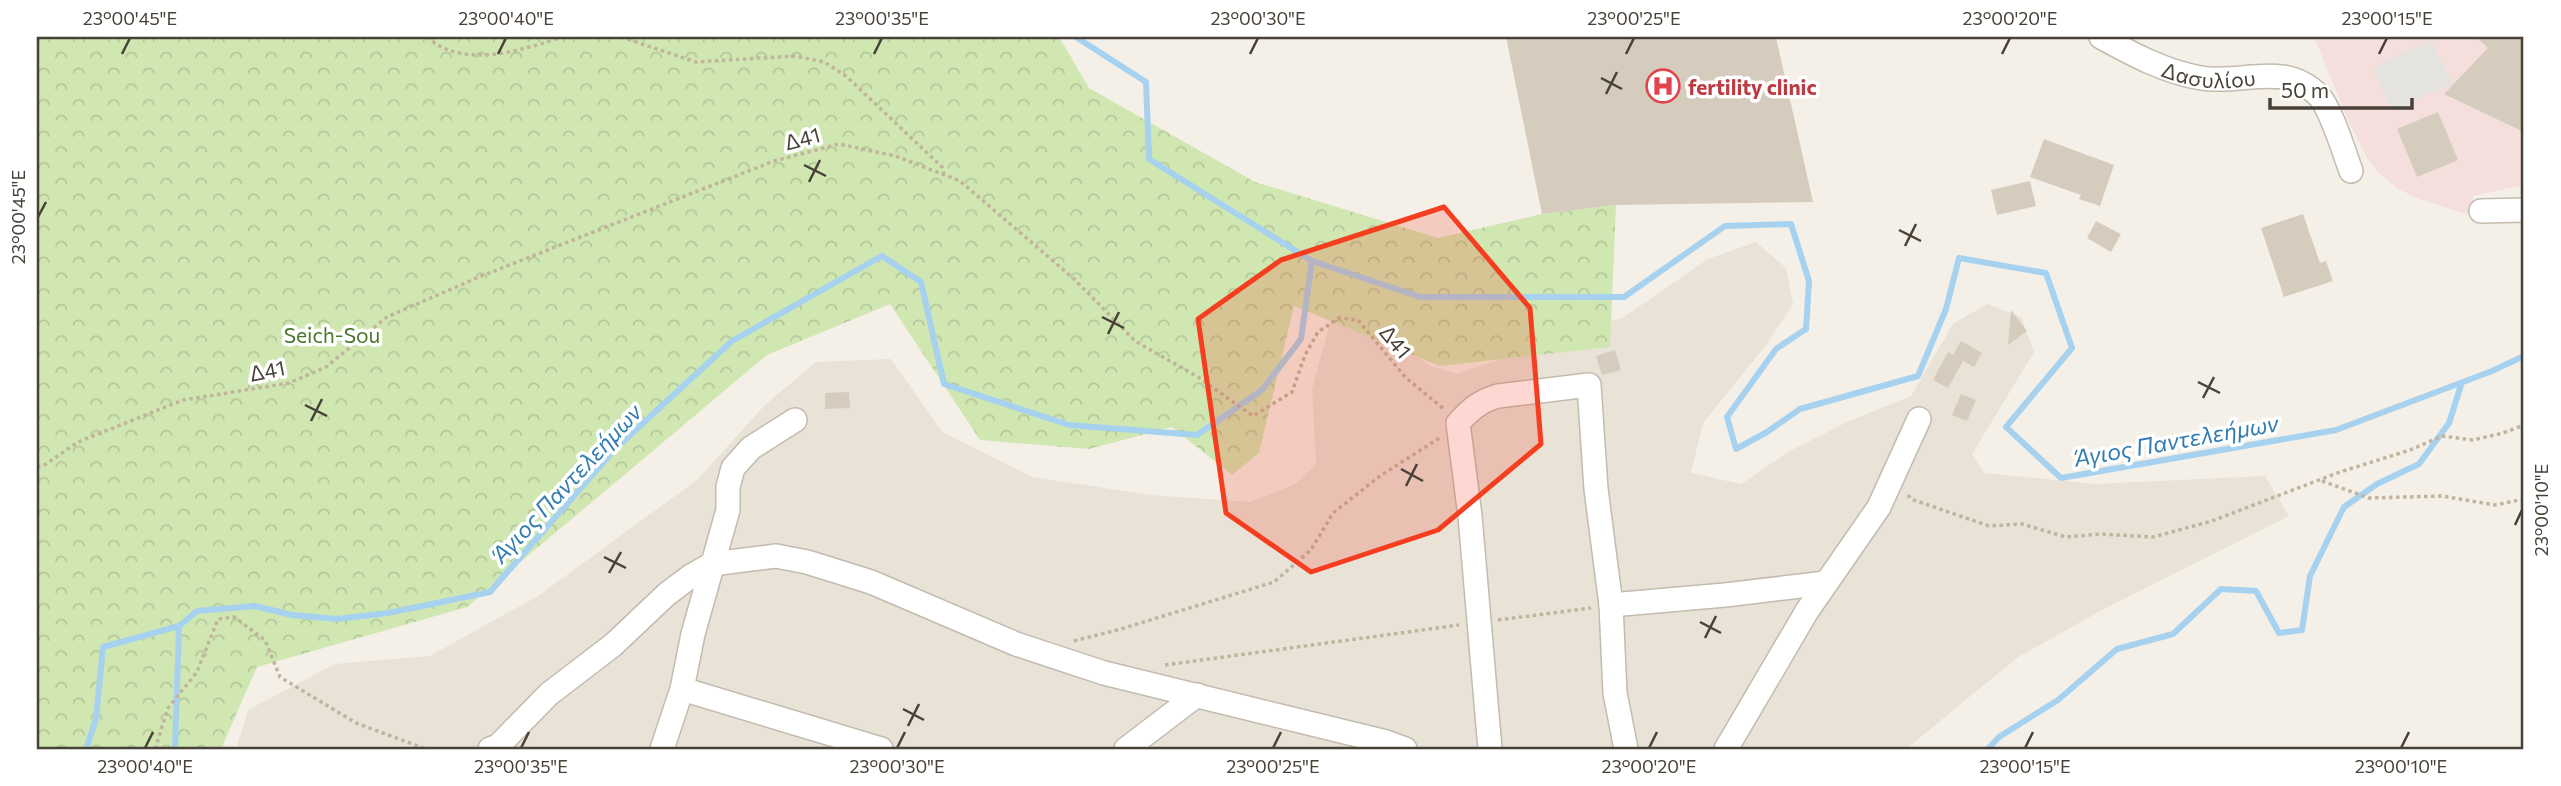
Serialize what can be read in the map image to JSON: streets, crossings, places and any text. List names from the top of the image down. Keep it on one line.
{"streets":{"street":["Δασυλίου"],"path":["Δ41"]},"water":["Άγιος Παντελεήμων"],"parks":["Seich-Sou"],"places":{"hospital":["fertility clinic"]},"scale_bar":"50 m","coordinates":["23°00'45\"E","23°00'40\"E","23°00'35\"E","23°00'30\"E","23°00'25\"E","23°00'20\"E","23°00'15\"E","23°00'10\"E"]}
